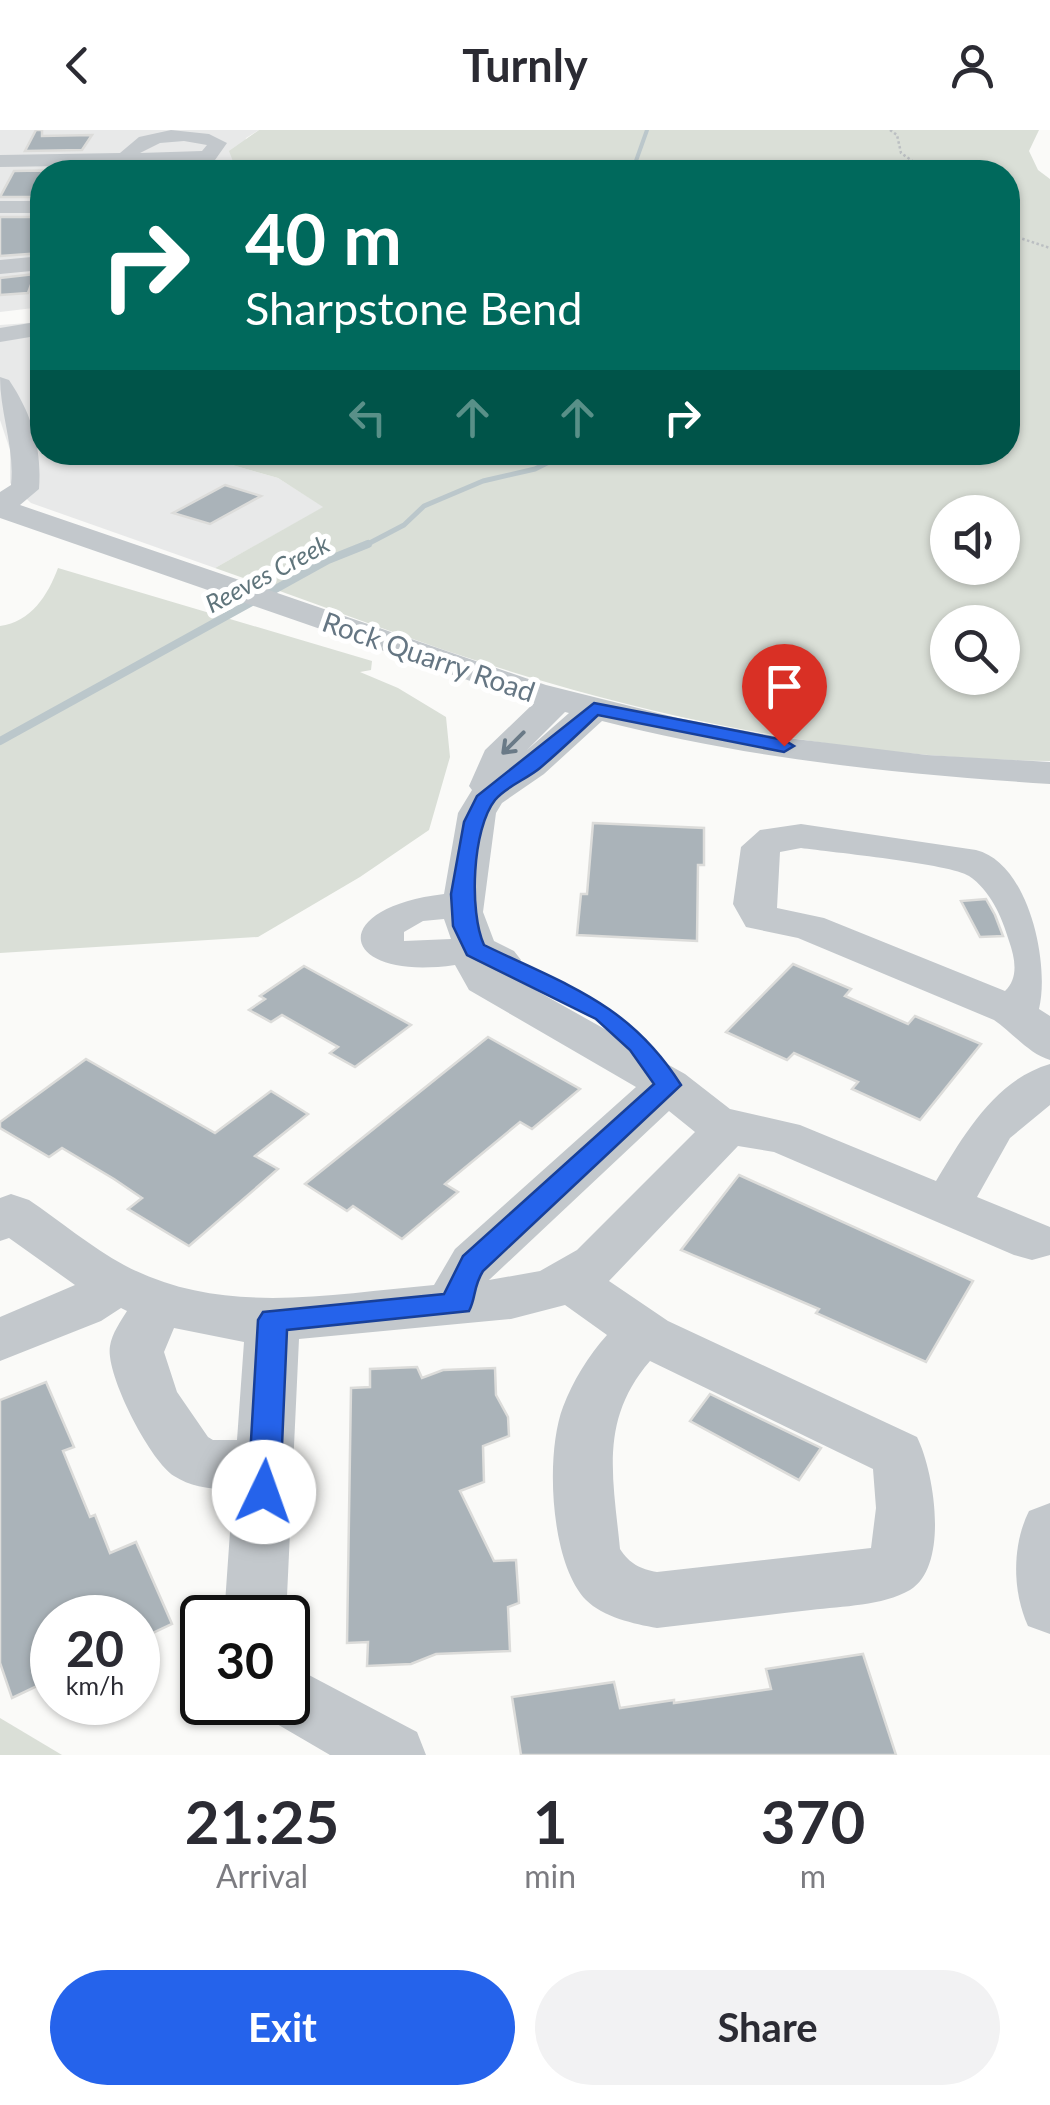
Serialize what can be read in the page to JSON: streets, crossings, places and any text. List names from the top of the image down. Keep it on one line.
{"streets":{"street":["Rock Quarry Road"]},"water":["Reeves Creek"],"page":{"header":"Turnly","turn":["40 m","Sharpstone Bend"],"speed":"20 km/h","limit":"30","eta":["21:25","Arrival","1","min","370","m"],"buttons":["Exit","Share"]}}
